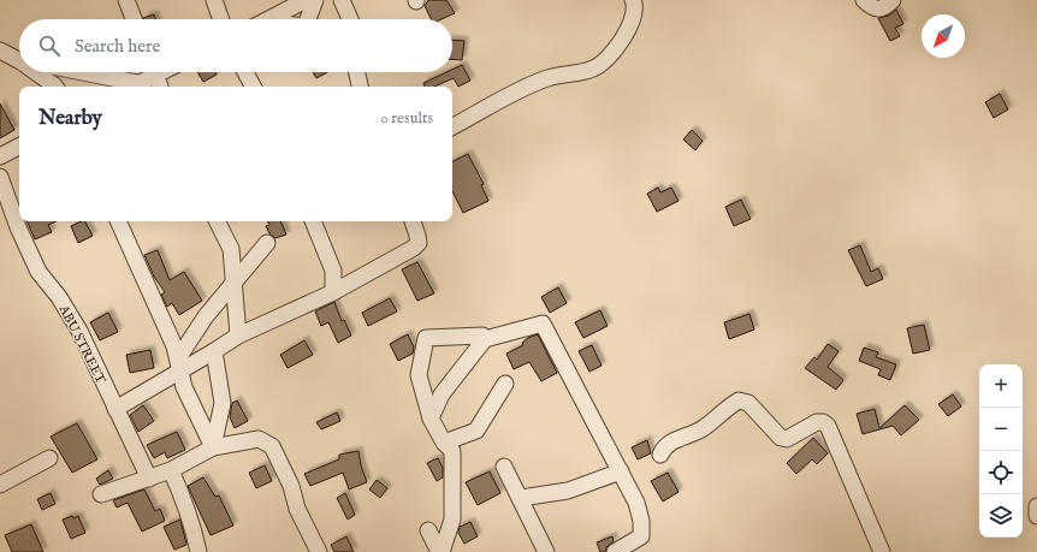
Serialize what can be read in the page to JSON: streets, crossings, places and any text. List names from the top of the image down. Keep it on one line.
{"streets":{"street":["ABU STREET"]},"north":"bottom left","page":{"search":"Search here","heading":["Nearby","0 results"],"map_buttons":["+","−"]}}
